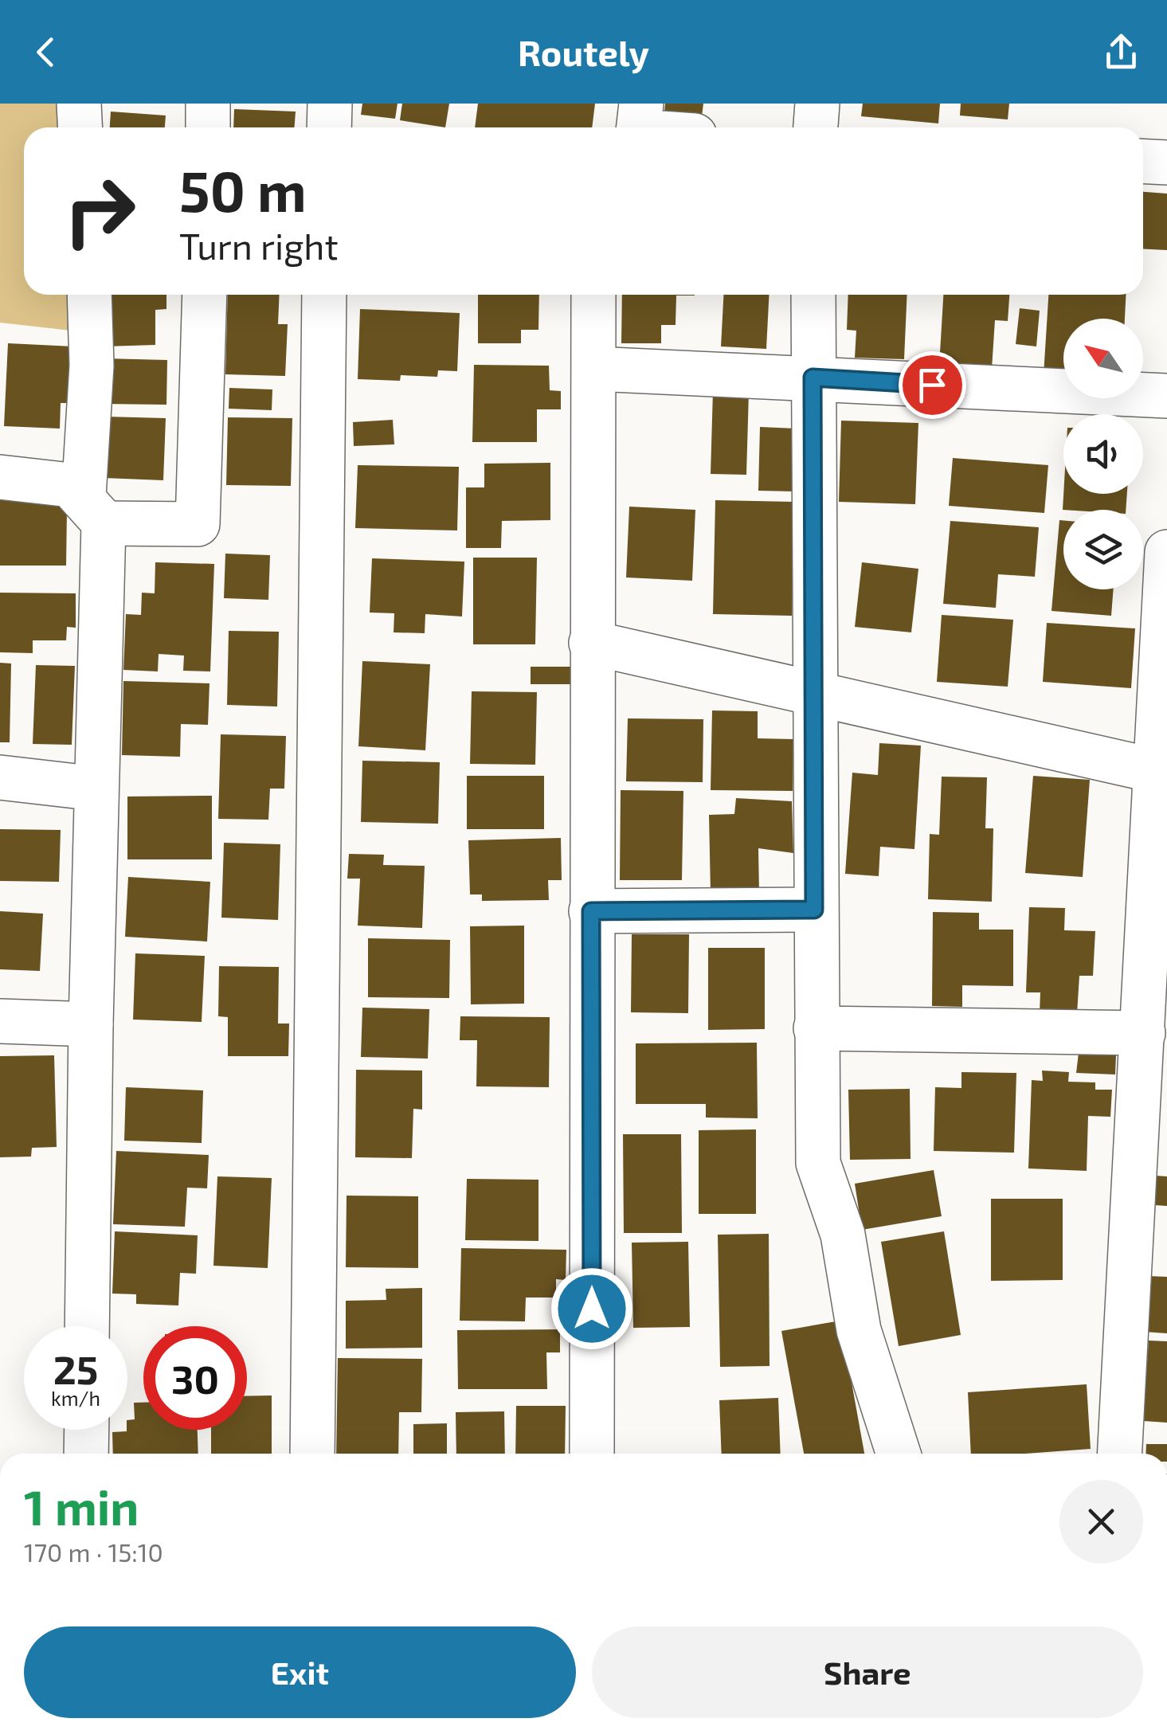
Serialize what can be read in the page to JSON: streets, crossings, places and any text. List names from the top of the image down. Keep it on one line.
{"north":"top left","page":{"header":"Routely","turn":["50 m","Turn right"],"speed":"25 km/h","limit":"30","heading":["1 min","170 m · 15:10"],"buttons":["Exit","Share"]}}
